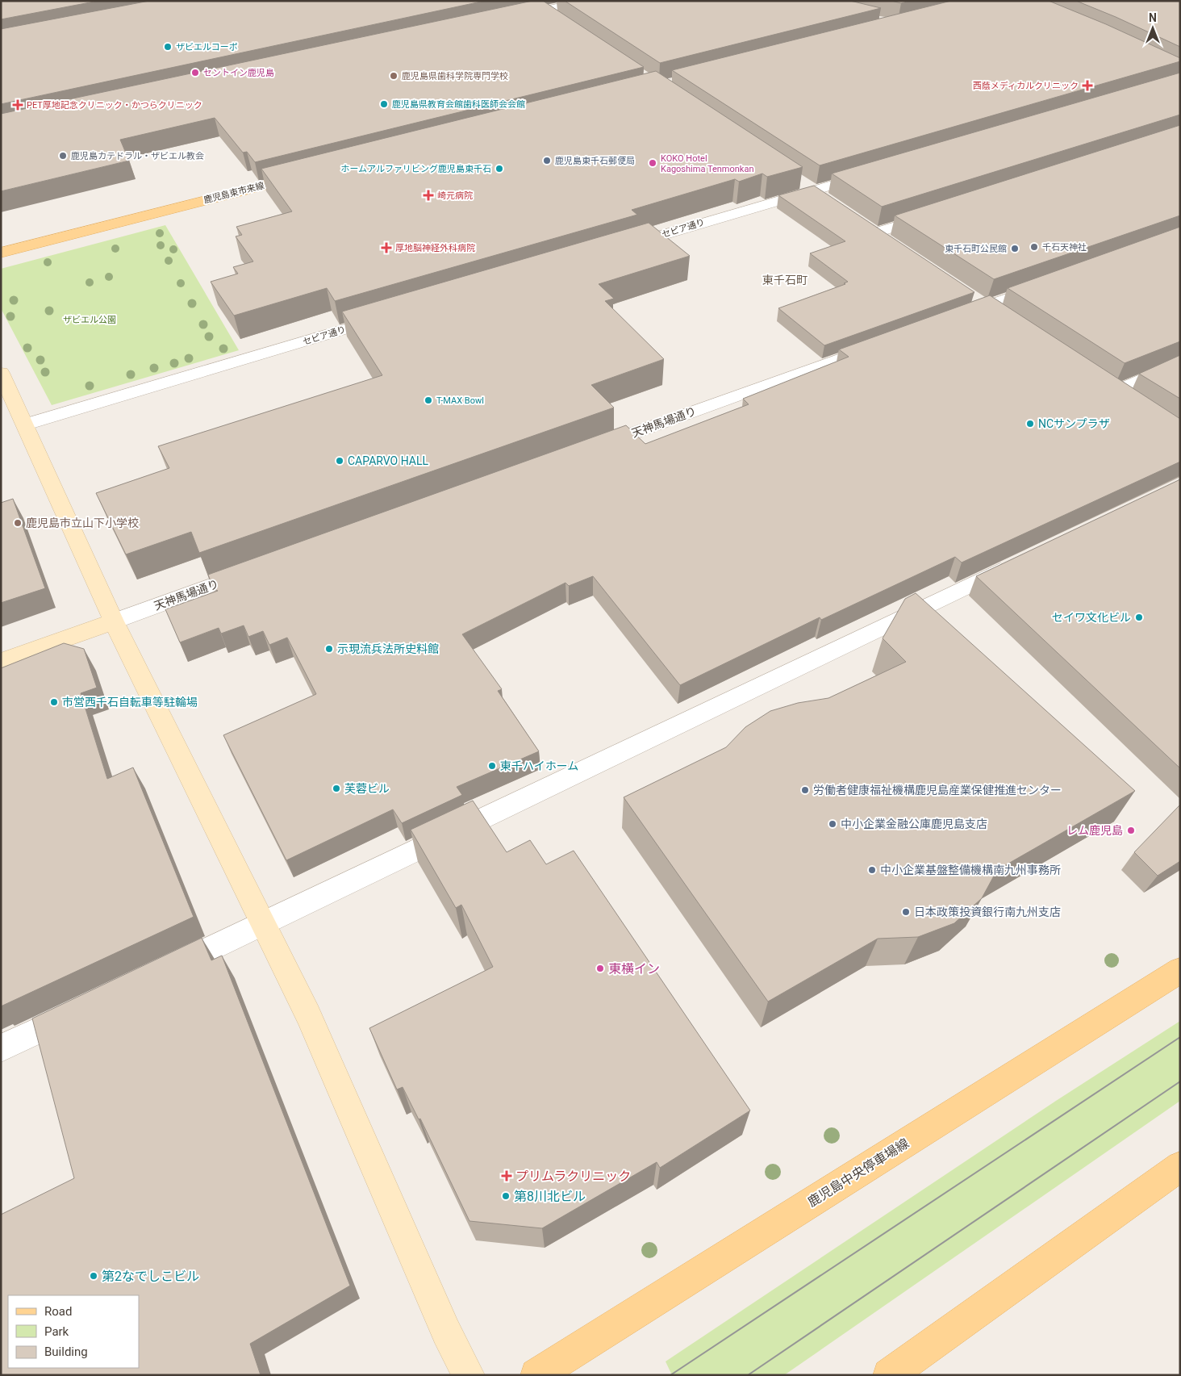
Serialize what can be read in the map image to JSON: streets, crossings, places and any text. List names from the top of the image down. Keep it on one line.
{"streets":{"main road":["鹿児島東市来線","鹿児島中央停車場線"],"street":["セピア通り","天神馬場通り"]},"districts":["東千石町"],"parks":["ザビエル公園"],"places":{"other":["ザビエルコーポ","セントイン鹿児島","鹿児島県歯科学院専門学校","鹿児島県教育会館歯科医師会会館","鹿児島カテドラル・ザビエル教会","鹿児島東千石郵便局","KOKO Hotel Kagoshima Tenmonkan","ホームアルファリビング鹿児島東千石","千石天神社","東千石町公民館","T-MAX Bowl","NCサンプラザ","CAPARVO HALL","鹿児島市立山下小学校","セイワ文化ビル","示現流兵法所史料館","市営西千石自転車等駐輪場","東千ハイホーム","芙蓉ビル","労働者健康福祉機構鹿児島産業保健推進センター","中小企業金融公庫鹿児島支店","レム鹿児島","中小企業基盤整備機構南九州事務所","日本政策投資銀行南九州支店","東横イン","第8川北ビル","第2なでしこビル"],"health":["西蔭メディカルクリニック","PET厚地記念クリニック・かつらクリニック","崎元病院","厚地脳神経外科病院","プリムラクリニック"]},"legend":["Road","Park","Building"],"north":"top"}
